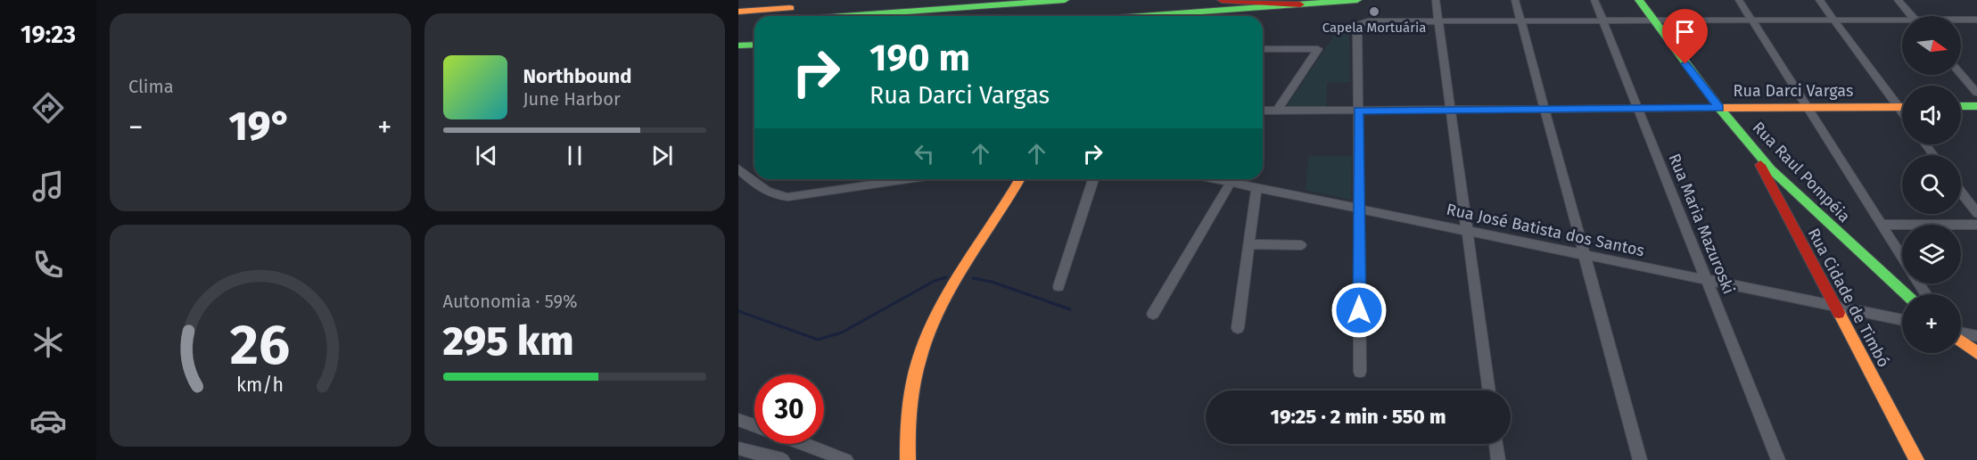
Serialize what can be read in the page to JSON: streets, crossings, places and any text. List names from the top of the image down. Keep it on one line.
{"streets":{"main road":["Rua Darci Vargas","Rua Raul Pompéia","Rua Cidade de Timbó"],"street":["Rua Maria Mazuroski","Rua José Batista dos Santos"]},"crossings":[["Rua Darci Vargas","Rua Raul Pompéia"],["Rua Darci Vargas","Rua Maria Mazuroski"],["Rua Raul Pompéia","Rua Cidade de Timbó"],["Rua Maria Mazuroski","Rua José Batista dos Santos"],["Rua José Batista dos Santos","Rua Cidade de Timbó"]],"places":["Capela Mortuária"],"north":"right","page":{"tabs":"19:23","tile":["Clima",["Autonomia · 59%","295 km"]],"map_buttons":"+","turn":["190 m","Rua Darci Vargas"],"song":["Northbound","June Harbor"],"heat":["−","19°","+"],"limit":"30","trip":"19:25 · 2 min · 550 m","gauge":["26","km/h"]}}
